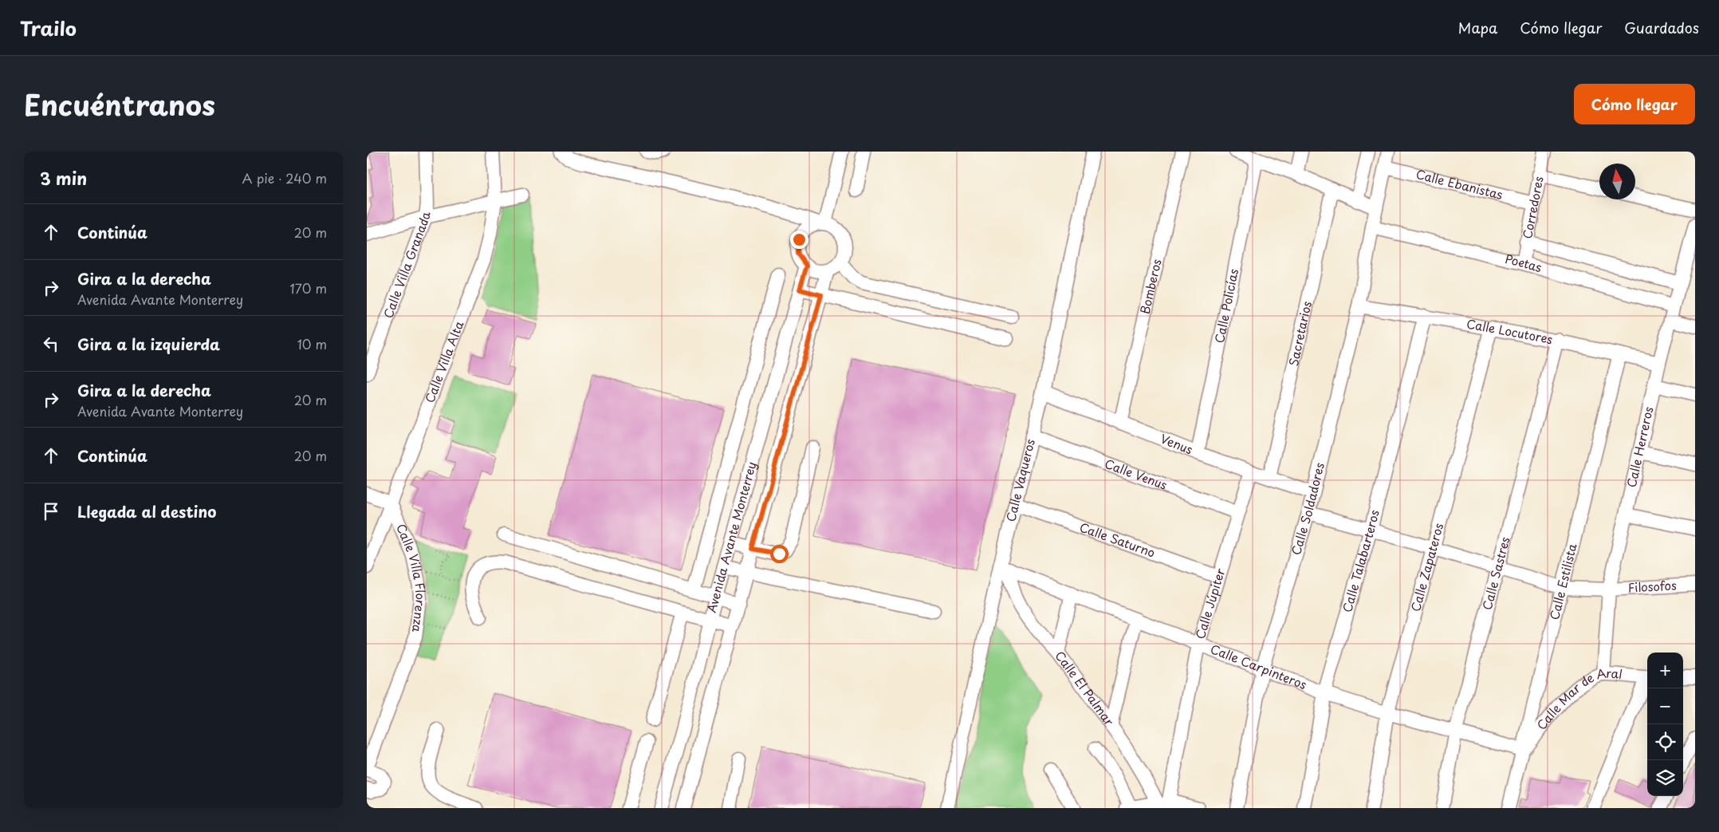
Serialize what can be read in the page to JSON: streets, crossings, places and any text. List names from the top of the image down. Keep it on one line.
{"streets":{"street":["Calle Ebanistas","Corredores","Poetas","Calle Villa Granada","Bomberos","Calle Policías","Calle Locutores","Sacretarios","Calle Villa Alta","Venus","Calle Herreros","Calle Venus","Calle Vaqueros","Calle Soldadores","Avenida Avante Monterrey","Calle Saturno","Calle Talabarteros","Calle Zapateros","Calle Sastres","Calle Villa Florenza","Calle Estilista","Filosofos","Calle Júpiter","Calle Carpinteros","Calle El Palmar","Calle Mar de Aral"]},"crossings":[["Calle Ebanistas","Corredores"],["Calle Ebanistas","Calle Soldadores"],["Corredores","Poetas"],["Poetas","Calle Herreros"],["Poetas","Calle Soldadores"],["Bomberos","Venus"],["Calle Policías","Venus"],["Calle Locutores","Calle Herreros"],["Calle Locutores","Calle Soldadores"],["Calle Locutores","Calle Talabarteros"],["Calle Locutores","Calle Zapateros"],["Calle Locutores","Calle Sastres"],["Calle Locutores","Calle Estilista"],["Sacretarios","Venus"],["Calle Villa Alta","Calle Villa Florenza"],["Venus","Calle Vaqueros"],["Venus","Calle Soldadores"],["Venus","Calle Júpiter"],["Calle Herreros","Filosofos"],["Calle Herreros","Calle Mar de Aral"],["Calle Venus","Calle Vaqueros"],["Calle Venus","Calle Júpiter"],["Calle Vaqueros","Calle Saturno"],["Calle Vaqueros","Calle Carpinteros"],["Calle Vaqueros","Calle El Palmar"],["Calle Soldadores","Filosofos"],["Calle Soldadores","Calle Carpinteros"],["Calle Saturno","Calle Júpiter"],["Calle Talabarteros","Filosofos"],["Calle Talabarteros","Calle Carpinteros"],["Calle Zapateros","Filosofos"],["Calle Zapateros","Calle Carpinteros"],["Calle Sastres","Filosofos"],["Calle Sastres","Calle Carpinteros"],["Calle Estilista","Filosofos"],["Calle Estilista","Calle Carpinteros"],["Calle Estilista","Calle Mar de Aral"],["Calle Júpiter","Calle Carpinteros"],["Calle Júpiter","Calle El Palmar"],["Calle Carpinteros","Calle El Palmar"],["Calle Carpinteros","Calle Mar de Aral"]],"north":"top","page":{"header":"Trailo","nav":["Mapa","Cómo llegar","Guardados"],"title":"Encuéntranos","buttons":"Cómo llegar","heading":["3 min","A pie · 240 m"],"list":[["Continúa","20 m"],["Gira a la derecha","Avenida Avante Monterrey","170 m"],["Gira a la izquierda","10 m"],["Gira a la derecha","Avenida Avante Monterrey","20 m"],["Continúa","20 m"],"Llegada al destino"],"map_buttons":["+","−"]}}
